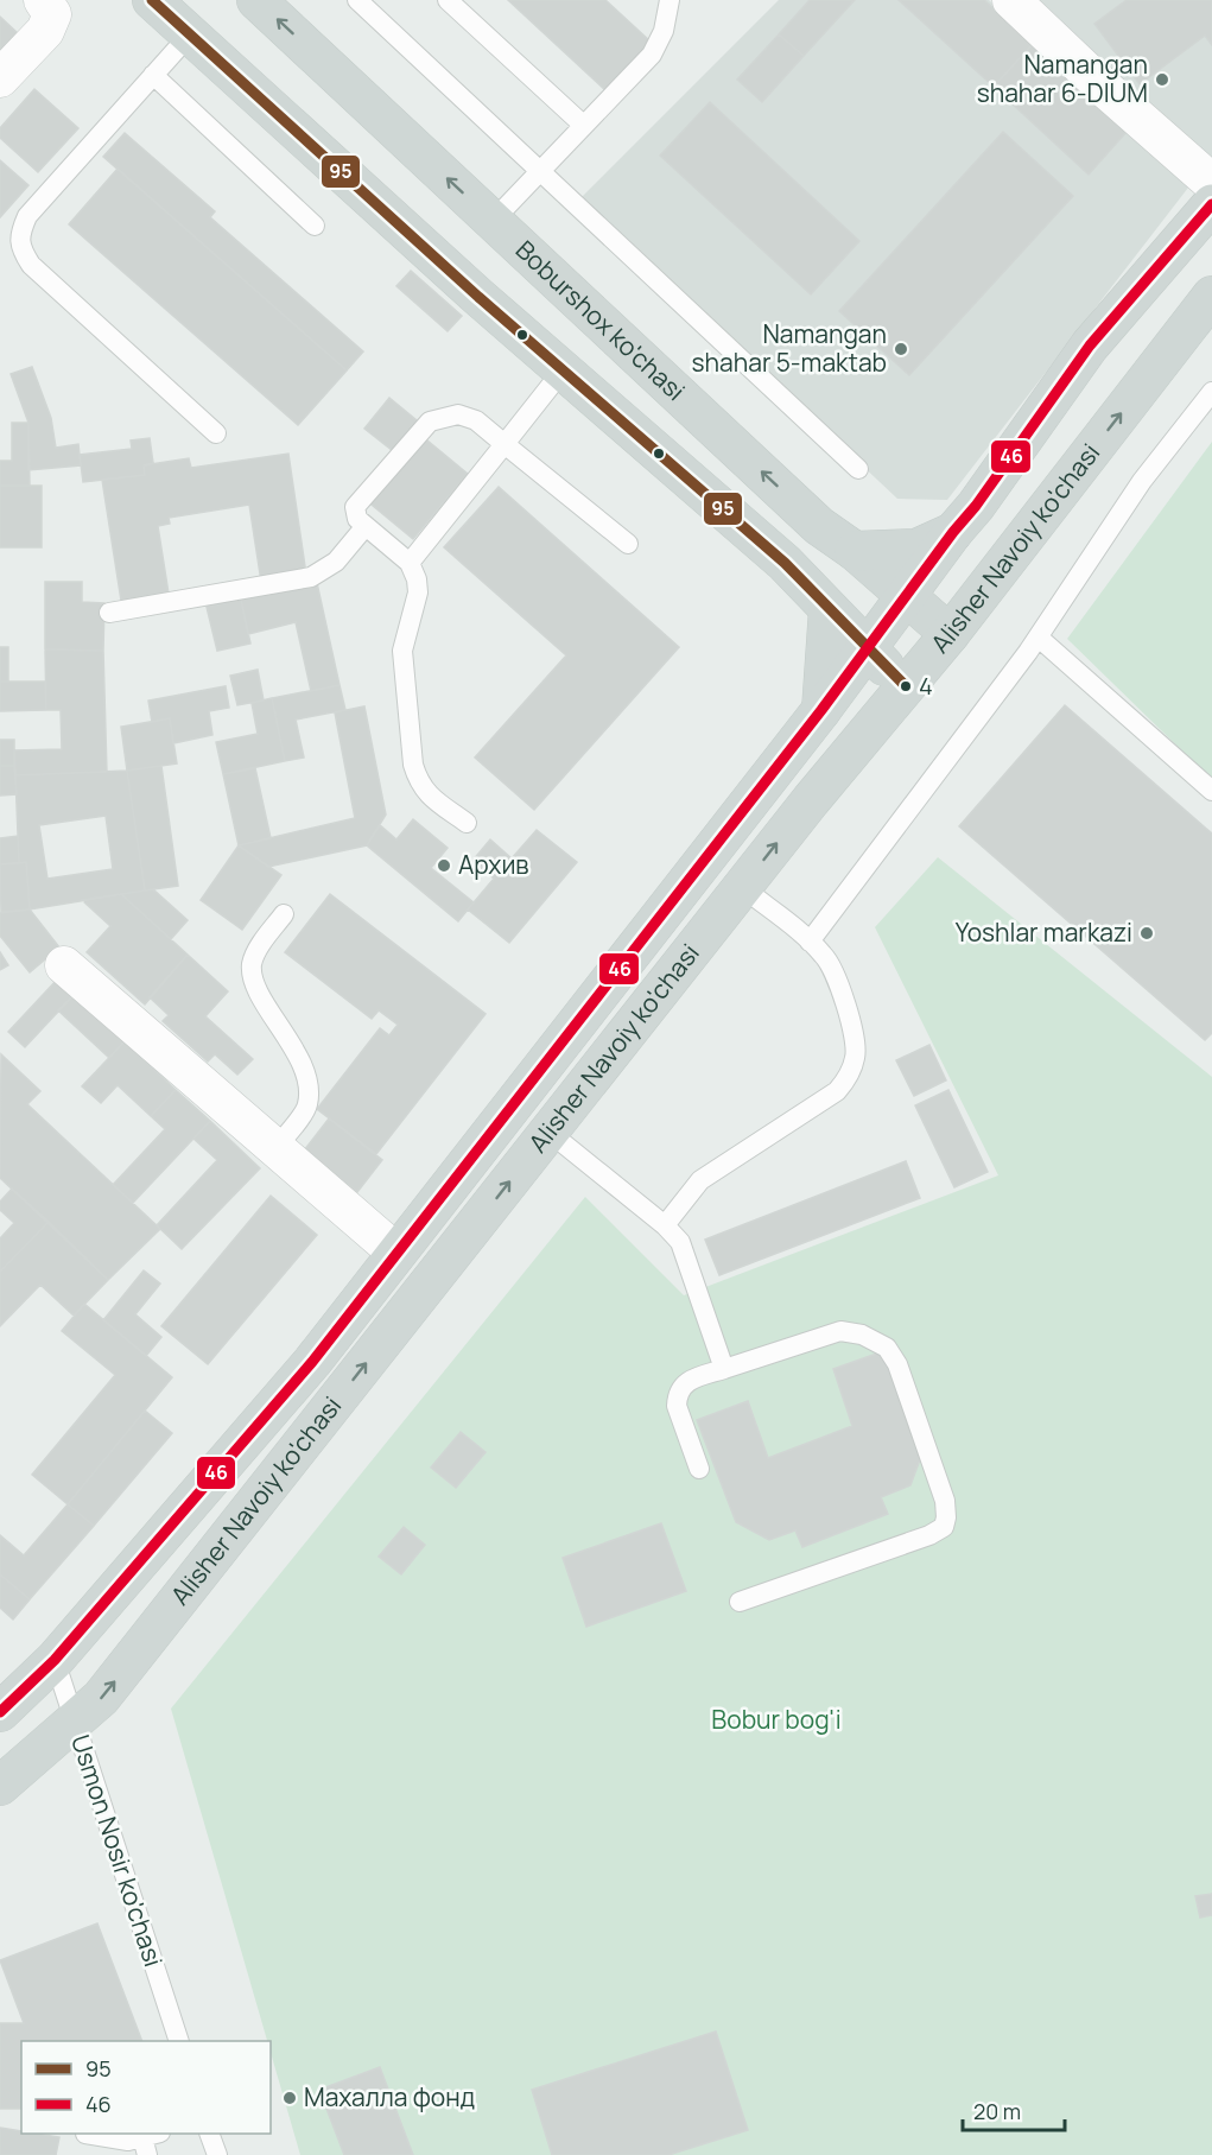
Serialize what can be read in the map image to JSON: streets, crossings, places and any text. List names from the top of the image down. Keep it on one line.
{"streets":{"main road":["Boburshox ko'chasi","Alisher Navoiy ko'chasi"],"lane":["Usmon Nosir ko'chasi"]},"crossings":[["Boburshox ko'chasi","Alisher Navoiy ko'chasi"],["Alisher Navoiy ko'chasi","Usmon Nosir ko'chasi"]],"parks":["Bobur bog'i"],"places":["Namangan shahar 6-DIUM","Namangan shahar 5-maktab","4","Архив","Yoshlar markazi","Махалла фонд"],"lines":["transit line 95","transit line 46"],"legend":["95","46"],"scale_bar":"20 m"}
